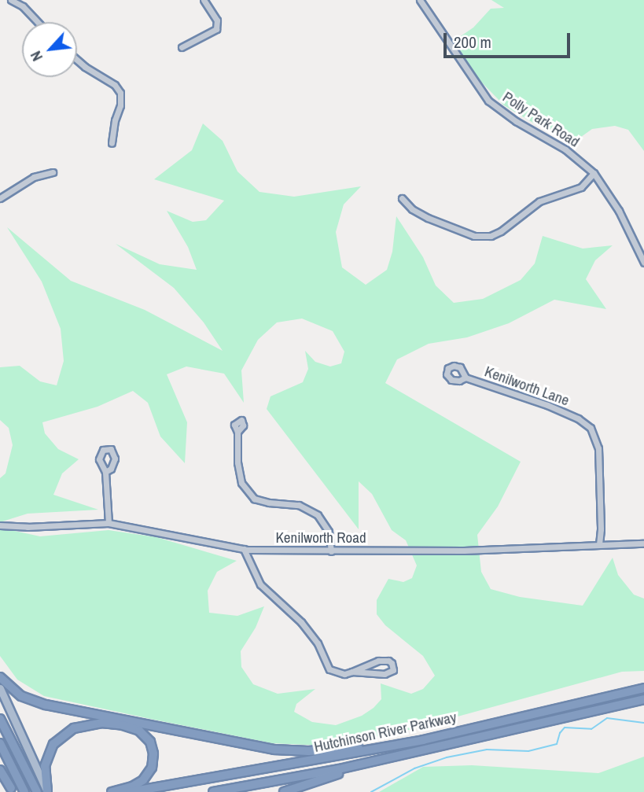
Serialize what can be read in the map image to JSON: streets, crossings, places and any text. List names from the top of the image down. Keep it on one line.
{"streets":{"highway":["Hutchinson River Parkway"],"street":["Polly Park Road","Kenilworth Lane","Kenilworth Road"]},"crossings":[["Kenilworth Lane","Kenilworth Road"]],"scale_bar":"200 m","north":"bottom left"}
